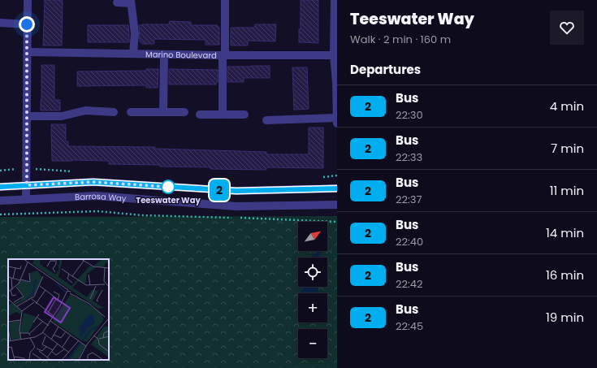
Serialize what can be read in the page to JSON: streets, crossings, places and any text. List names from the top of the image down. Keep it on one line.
{"streets":{"street":["Marino Boulevard","Barrosa Way"]},"places":["Teeswater Way"],"lines":["bus line 2"],"north":"top right","page":{"on_map":"2","heading":[["Teeswater Way","Walk · 2 min · 160 m"],"Departures"],"list":[{"mark":"2","name":"Bus","note":"22:30","value":"4 min"},{"mark":"2","name":"Bus","note":"22:33","value":"7 min"},{"mark":"2","name":"Bus","note":"22:37","value":"11 min"},{"mark":"2","name":"Bus","note":"22:40","value":"14 min"},{"mark":"2","name":"Bus","note":"22:42","value":"16 min"},{"mark":"2","name":"Bus","note":"22:45","value":"19 min"}],"map_buttons":["+","−"]}}
